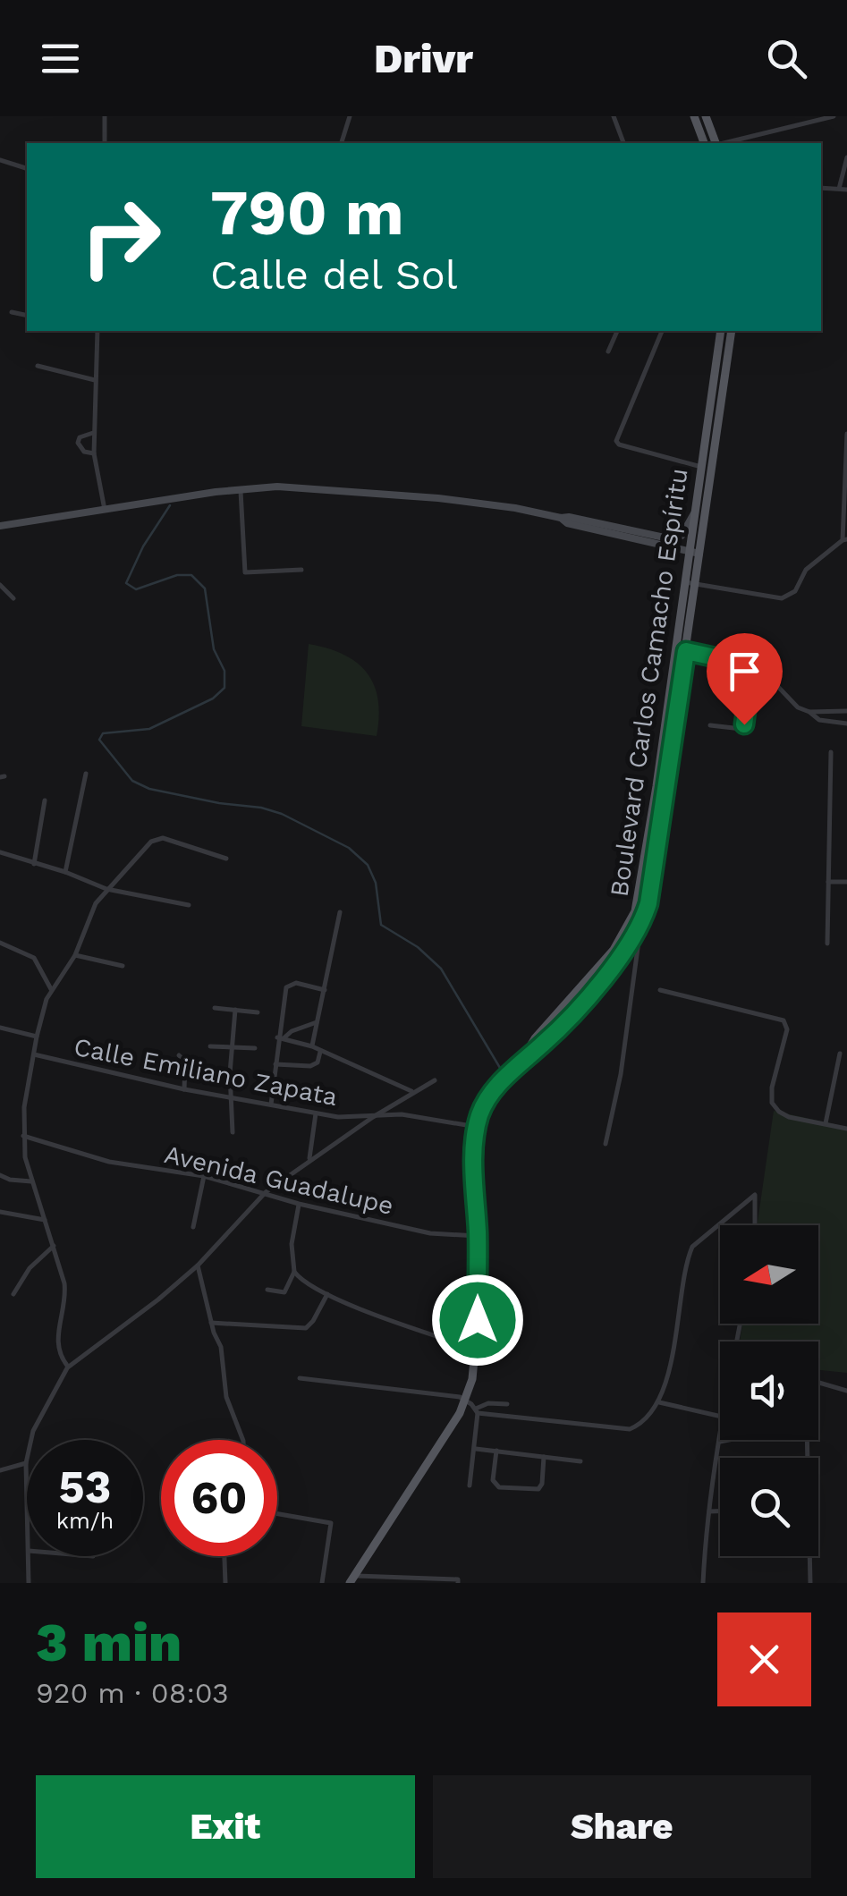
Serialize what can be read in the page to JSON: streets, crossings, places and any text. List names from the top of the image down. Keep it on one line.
{"streets":{"main road":["Boulevard Carlos Camacho Espíritu"],"street":["Calle Emiliano Zapata","Avenida Guadalupe"]},"crossings":[["Boulevard Carlos Camacho Espíritu","Calle Emiliano Zapata"],["Boulevard Carlos Camacho Espíritu","Avenida Guadalupe"]],"north":"left","page":{"header":"Drivr","turn":["790 m","Calle del Sol"],"speed":"53 km/h","limit":"60","heading":["3 min","920 m · 08:03"],"buttons":["Exit","Share"]}}
